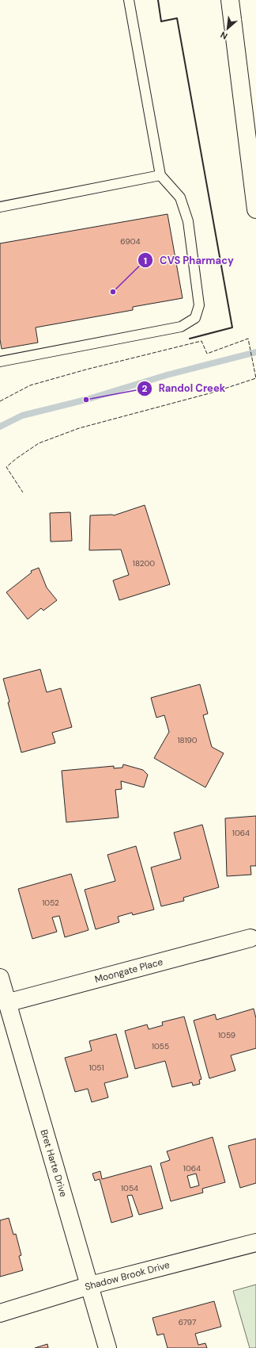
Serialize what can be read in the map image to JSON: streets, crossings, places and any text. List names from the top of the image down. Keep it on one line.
{"streets":{"street":["Moongate Place","Bret Harte Drive","Shadow Brook Drive"]},"crossings":[["Moongate Place","Bret Harte Drive"],["Bret Harte Drive","Shadow Brook Drive"]],"places":["CVS Pharmacy","Randol Creek"],"house_numbers":["6904","18200","18190","1064","1052","1059","1055","1051","1064","1054","6797"],"north":"bottom left"}
